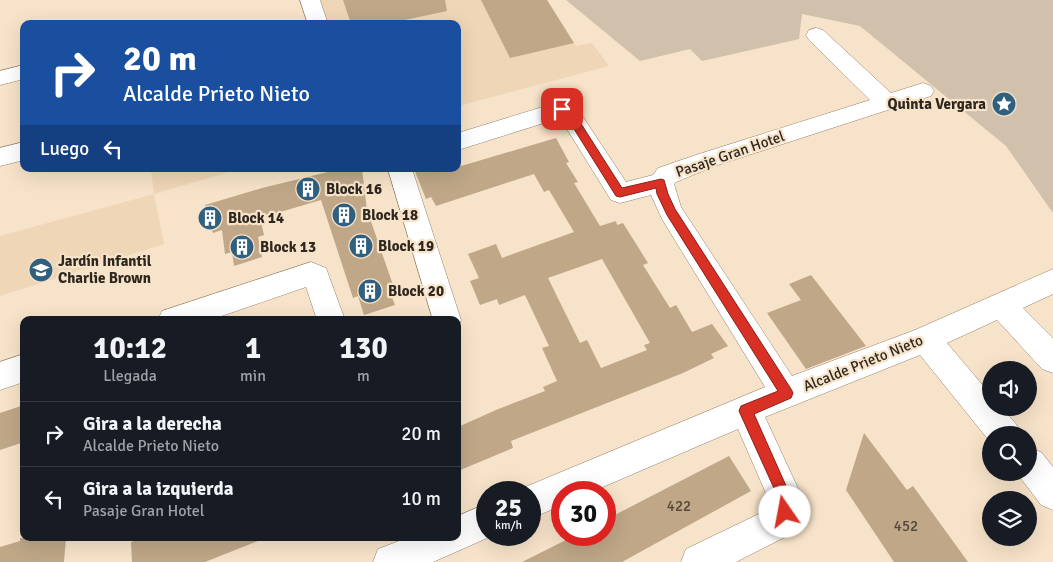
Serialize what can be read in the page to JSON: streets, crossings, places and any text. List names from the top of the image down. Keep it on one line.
{"streets":{"street":["Pasaje Gran Hotel","Alcalde Prieto Nieto"]},"crossings":[["Pasaje Gran Hotel","Alcalde Prieto Nieto"]],"places":{"place":["Quinta Vergara"],"building":["Block 16","Block 18","Block 14","Block 19","Block 13","Block 20"],"school or university":["Jardín Infantil Charlie Brown"]},"house_numbers":["422","452"],"page":{"turn":["20 m","Alcalde Prieto Nieto"],"then":"Luego","eta":["10:12","Llegada","1","min","130","m"],"list":[{"name":"Gira a la derecha","note":"Alcalde Prieto Nieto","value":"20 m"},{"name":"Gira a la izquierda","note":"Pasaje Gran Hotel","value":"10 m"}],"speed":"25 km/h","limit":"30"}}
